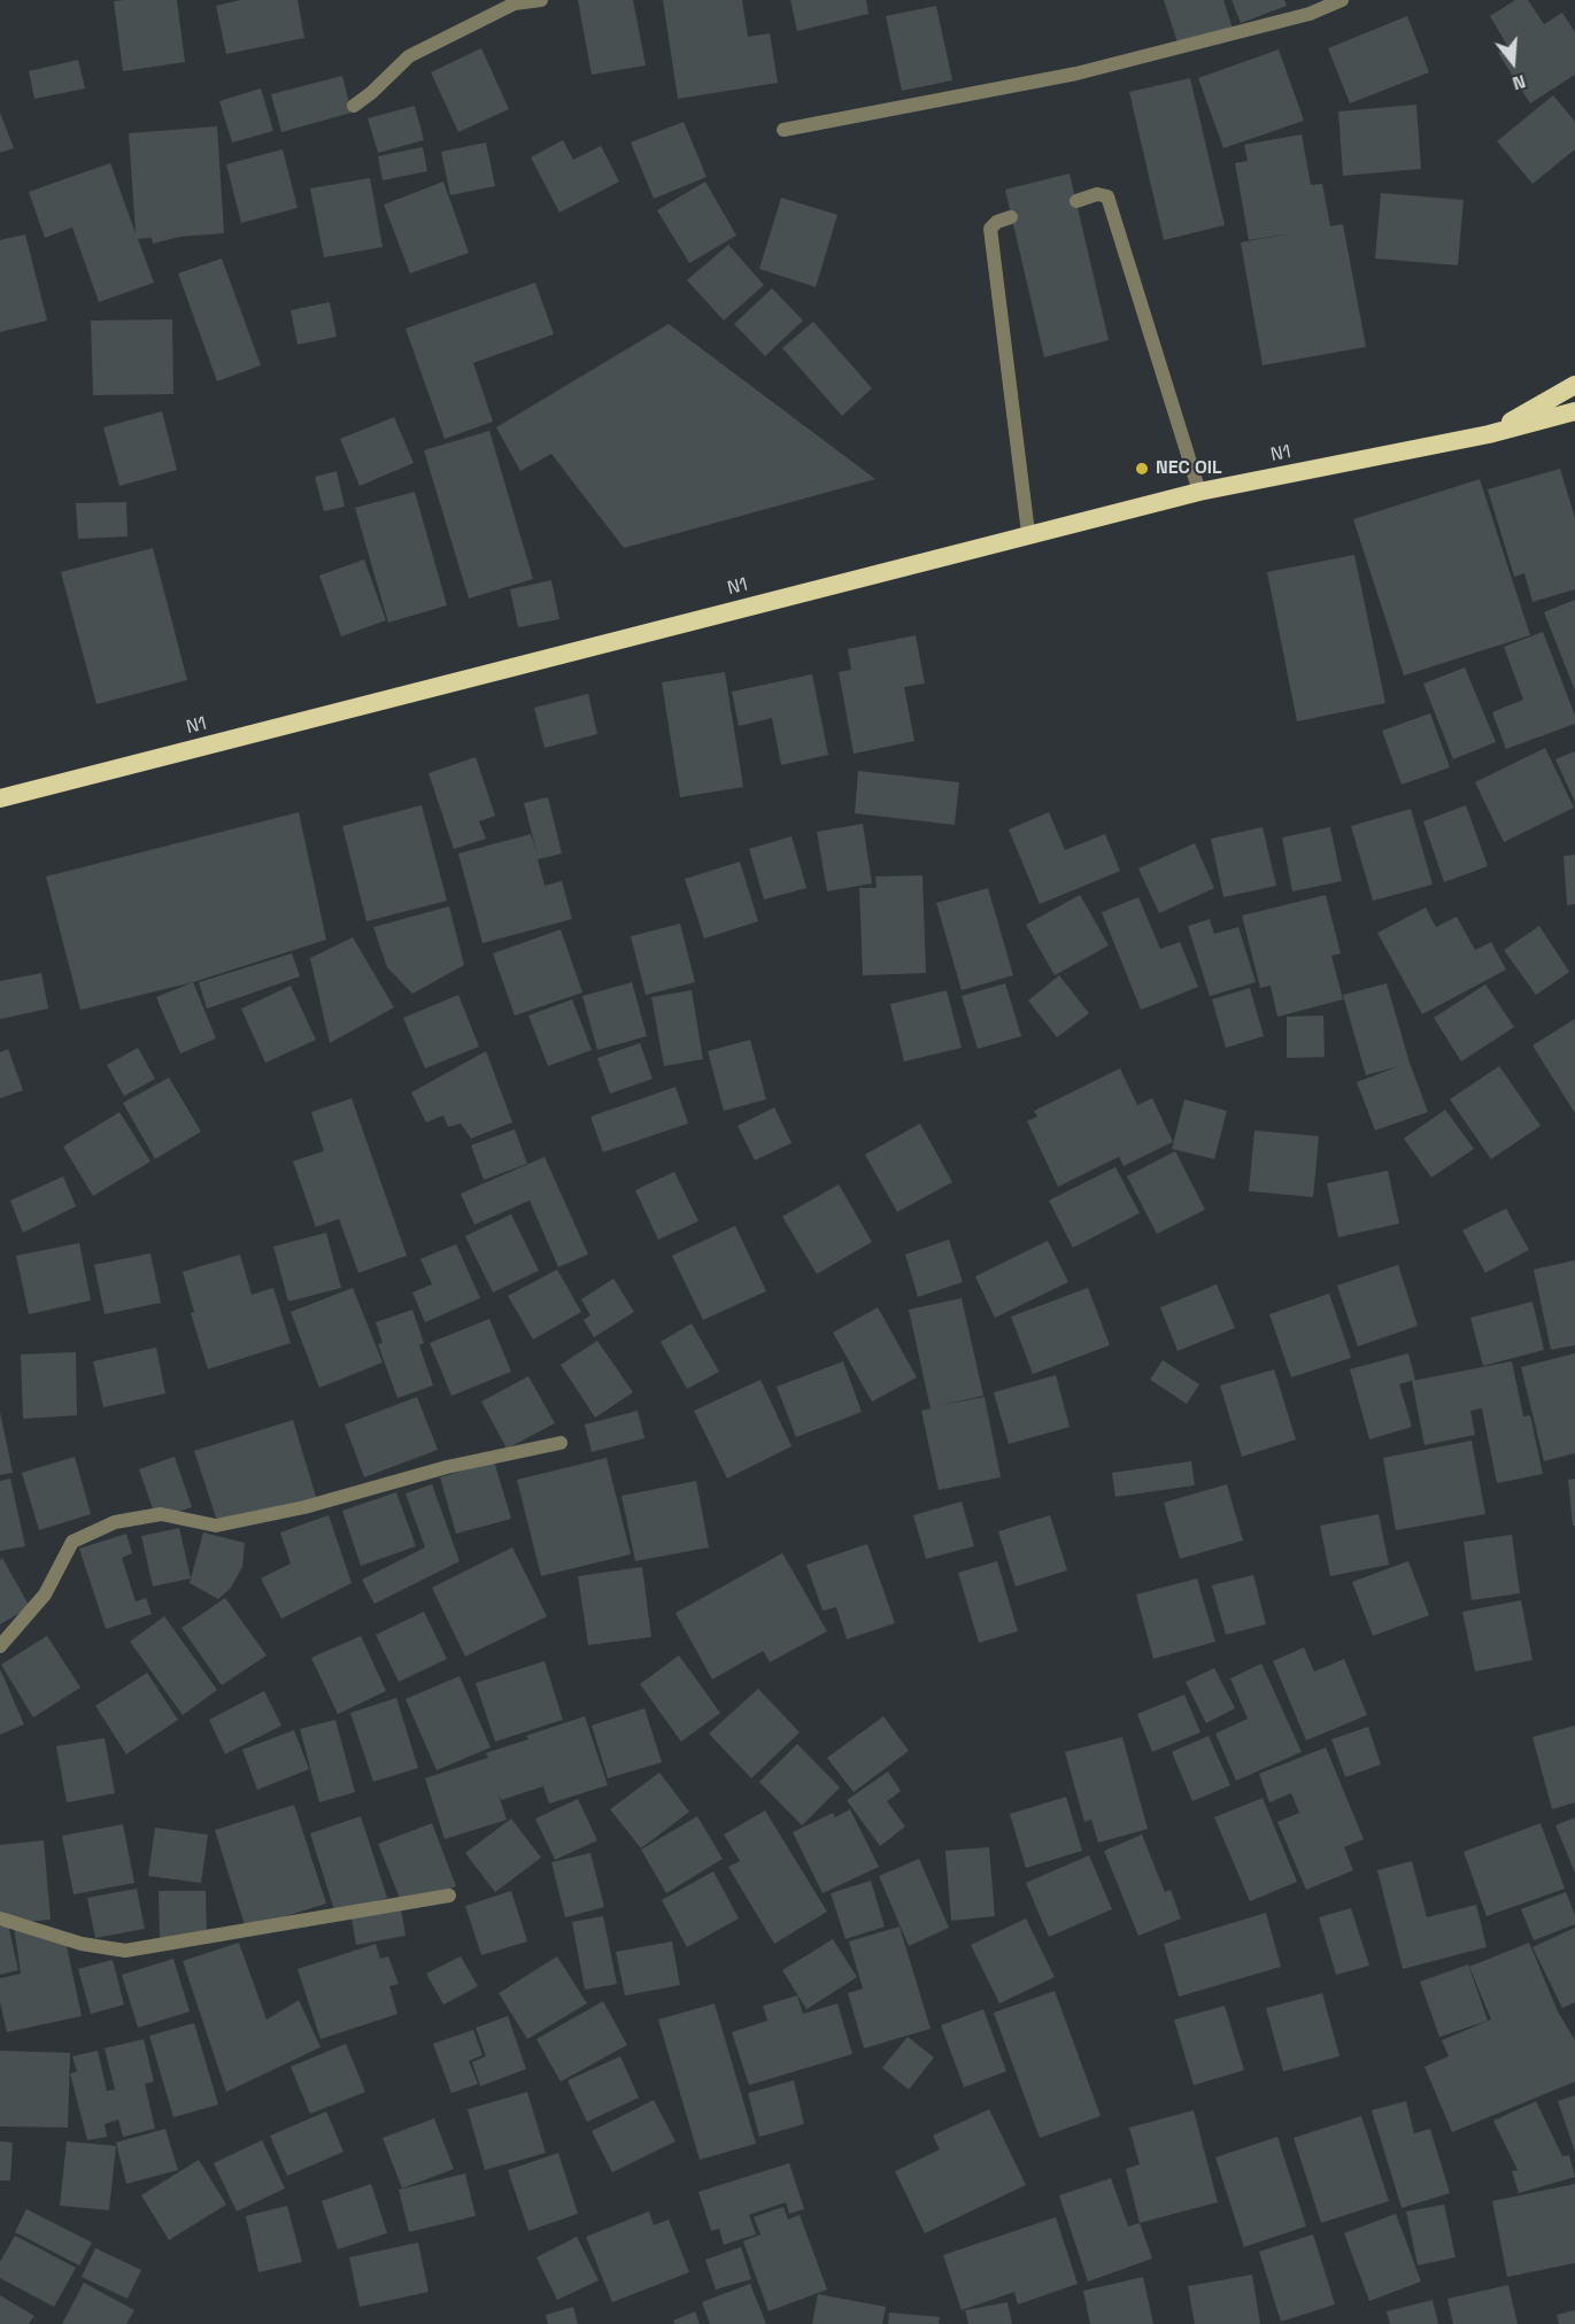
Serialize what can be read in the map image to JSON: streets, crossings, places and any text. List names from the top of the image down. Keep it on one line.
{"streets":{"highway":["N1"]},"places":["NEC OIL"],"north":"bottom"}
